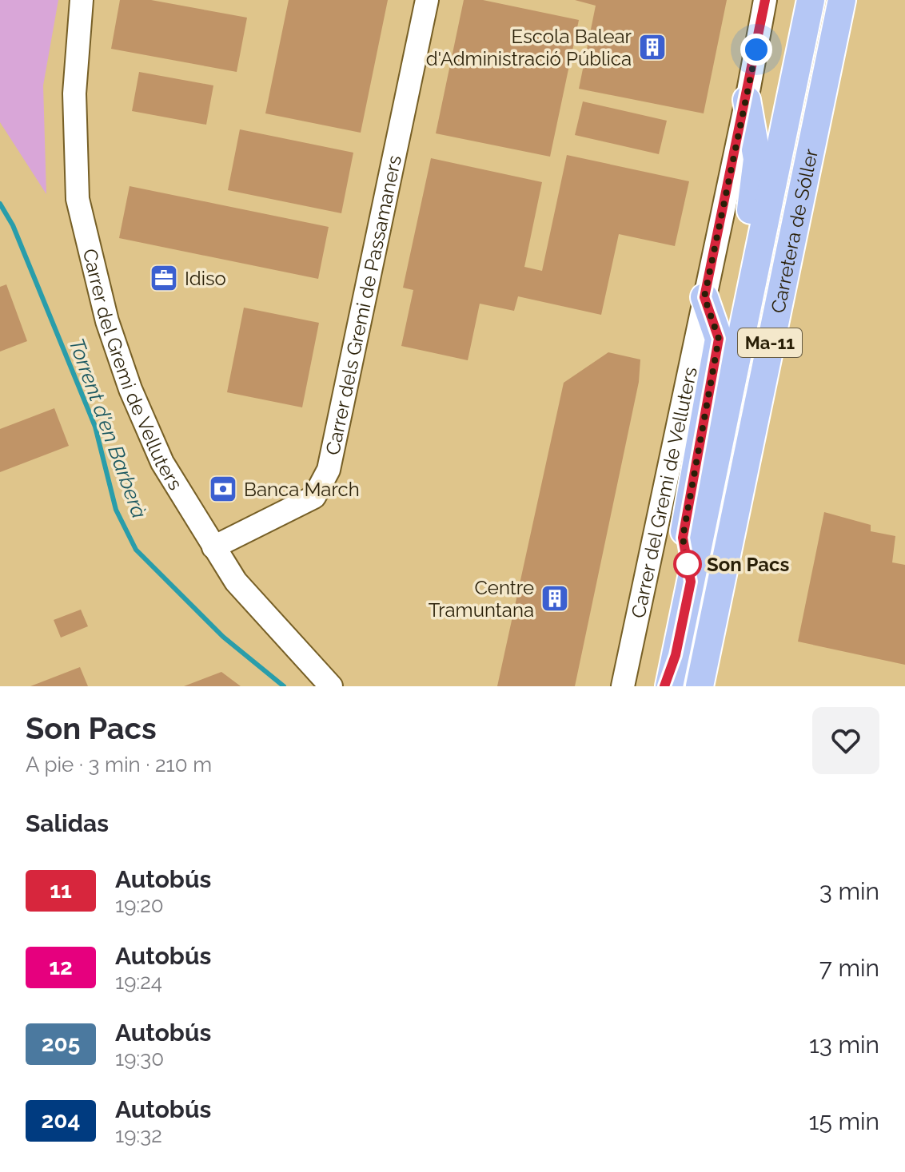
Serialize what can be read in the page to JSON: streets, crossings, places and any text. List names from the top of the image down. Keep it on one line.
{"streets":{"main road":["Carretera de Sóller","Ma-11"],"street":["Carrer dels Gremi de Passamaners","Carrer del Gremi de Velluters"]},"crossings":[["Carrer dels Gremi de Passamaners","Carrer del Gremi de Velluters"]],"water":["Torrent d'en Barberà"],"places":{"building":["Escola Balear d'Administració Pública","Centre Tramuntana"],"office":["Idiso"],"bank":["Banca March"],"other":["Son Pacs"]},"lines":["bus line 11"],"page":{"heading":[["Son Pacs","A pie · 3 min · 210 m"],"Salidas"],"list":[{"mark":"11","name":"Autobús","note":"19:20","value":"3 min"},{"mark":"12","name":"Autobús","note":"19:24","value":"7 min"},{"mark":"205","name":"Autobús","note":"19:30","value":"13 min"},{"mark":"204","name":"Autobús","note":"19:32","value":"15 min"}]}}
